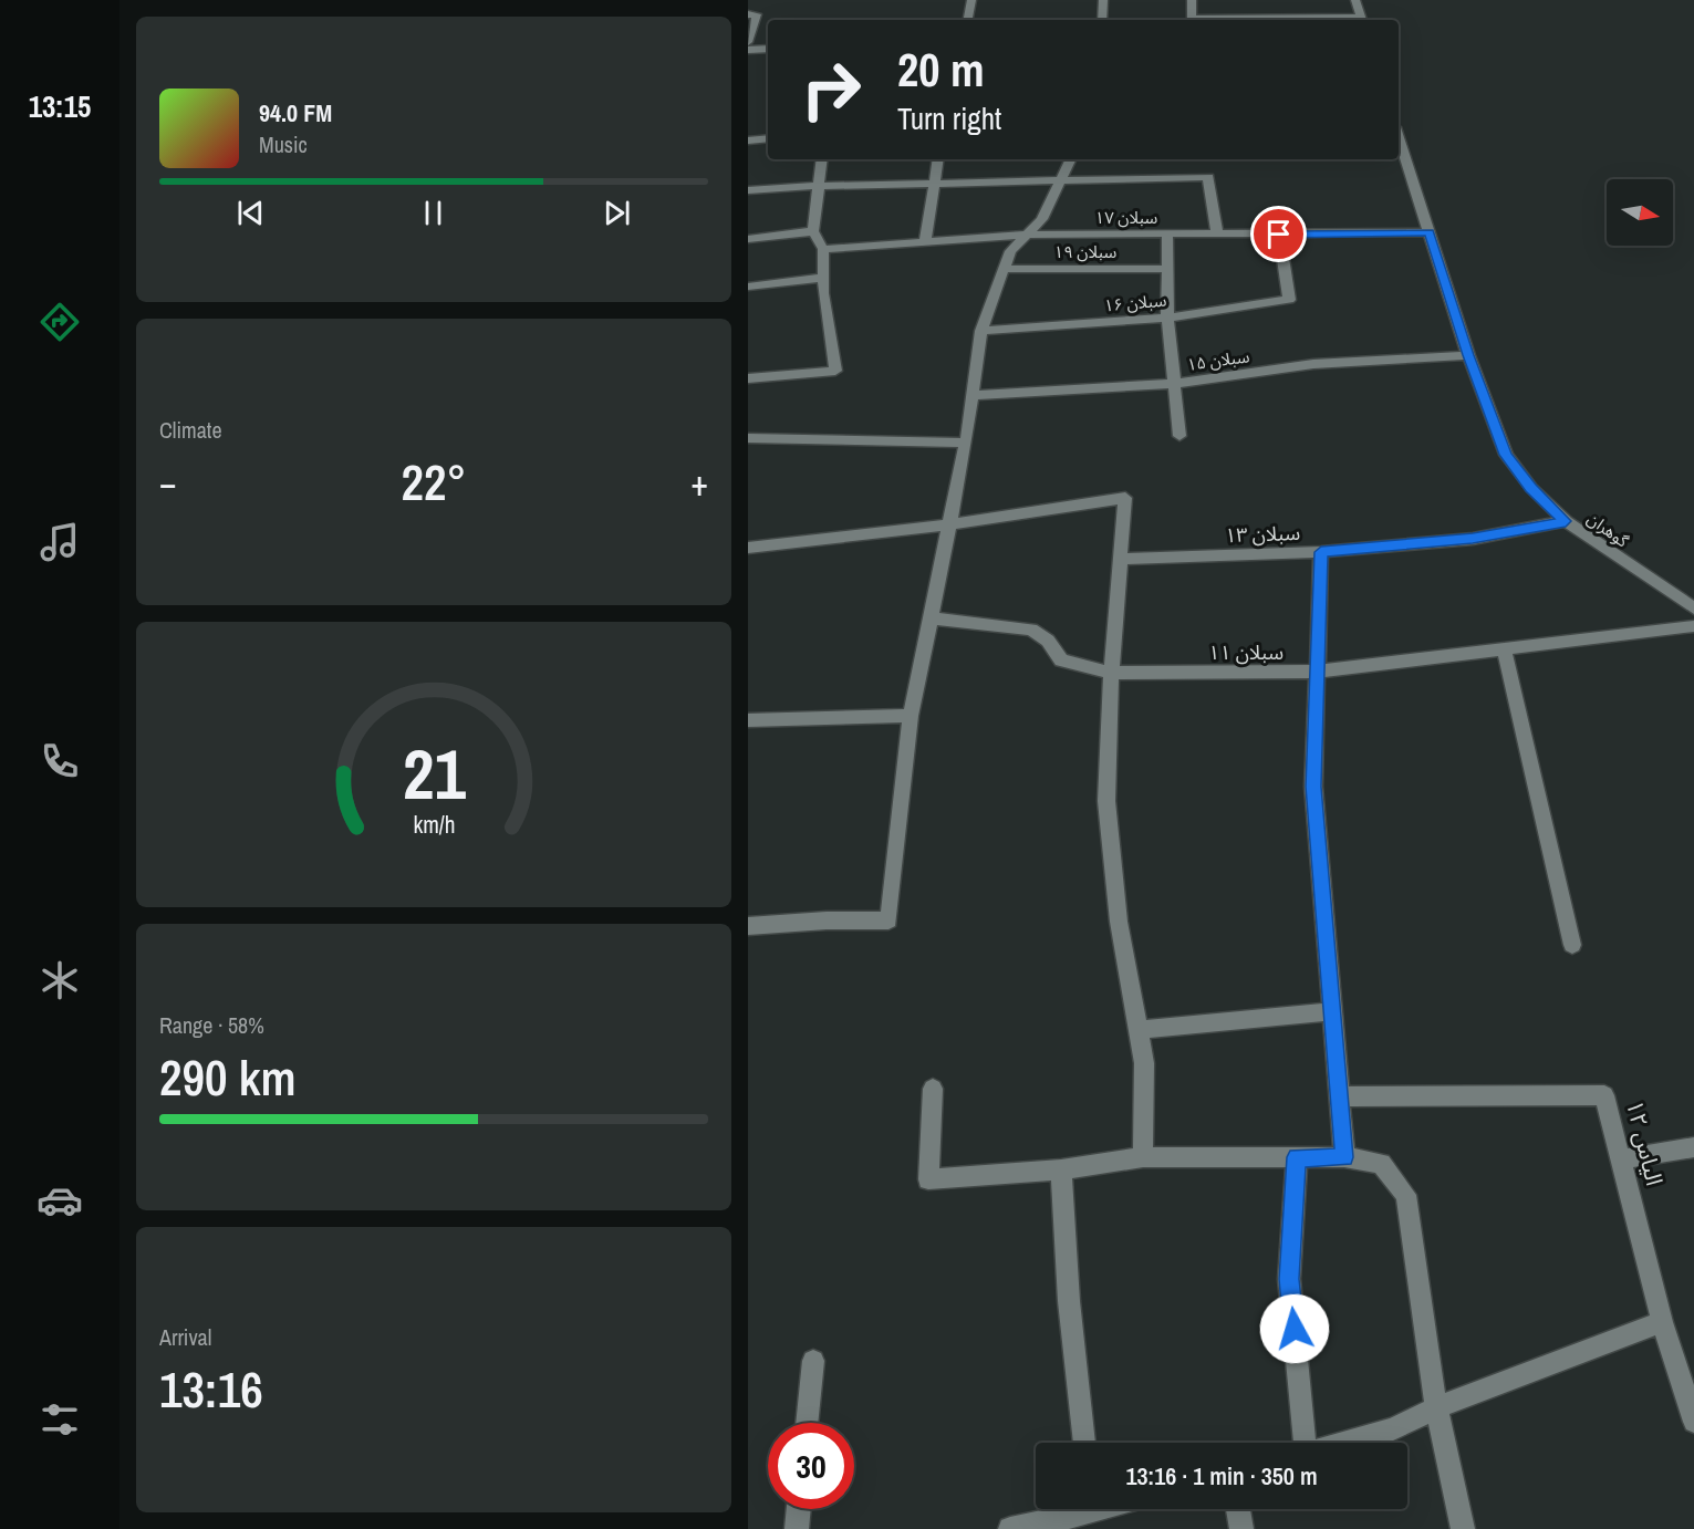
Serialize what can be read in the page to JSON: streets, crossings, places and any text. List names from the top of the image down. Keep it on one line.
{"streets":{"street":["سبلان ۱۷","سبلان ۱۹","سبلان ۱۶","سبلان ۱۵","گوهران","سبلان ۱۳","سبلان ۱۱","الیاس ۱۲"]},"crossings":[["سبلان ۱۷","سبلان ۱۶"],["سبلان ۱۷","گوهران"],["سبلان ۱۵","گوهران"],["گوهران","سبلان ۱۳"]],"north":"right","page":{"tabs":"13:15","turn":["20 m","Turn right"],"song":["94.0 FM","Music"],"tile":["Climate",["Range · 58%","290 km"],["Arrival","13:16"]],"heat":["−","22°","+"],"limit":"30","trip":"13:16 · 1 min · 350 m","gauge":["21","km/h"]}}
